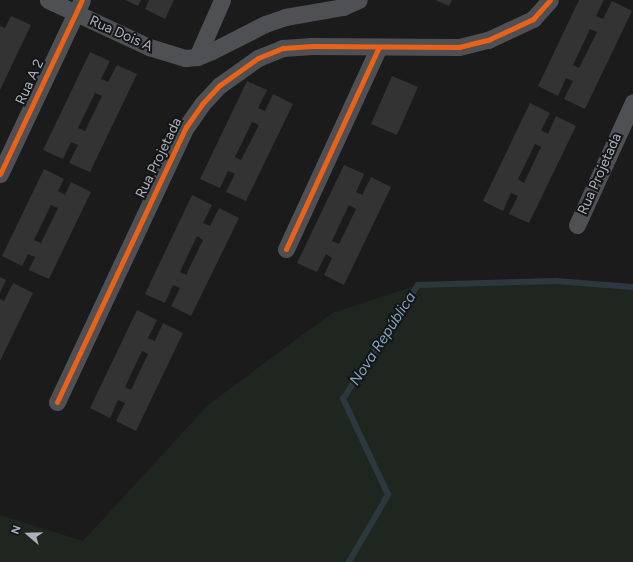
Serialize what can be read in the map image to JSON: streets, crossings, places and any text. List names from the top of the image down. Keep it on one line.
{"streets":{"street":["Rua Dois A","Rua A 2","Rua Projetada"]},"crossings":[["Rua Dois A","Rua A 2"]],"water":["Nova República"],"north":"left"}
